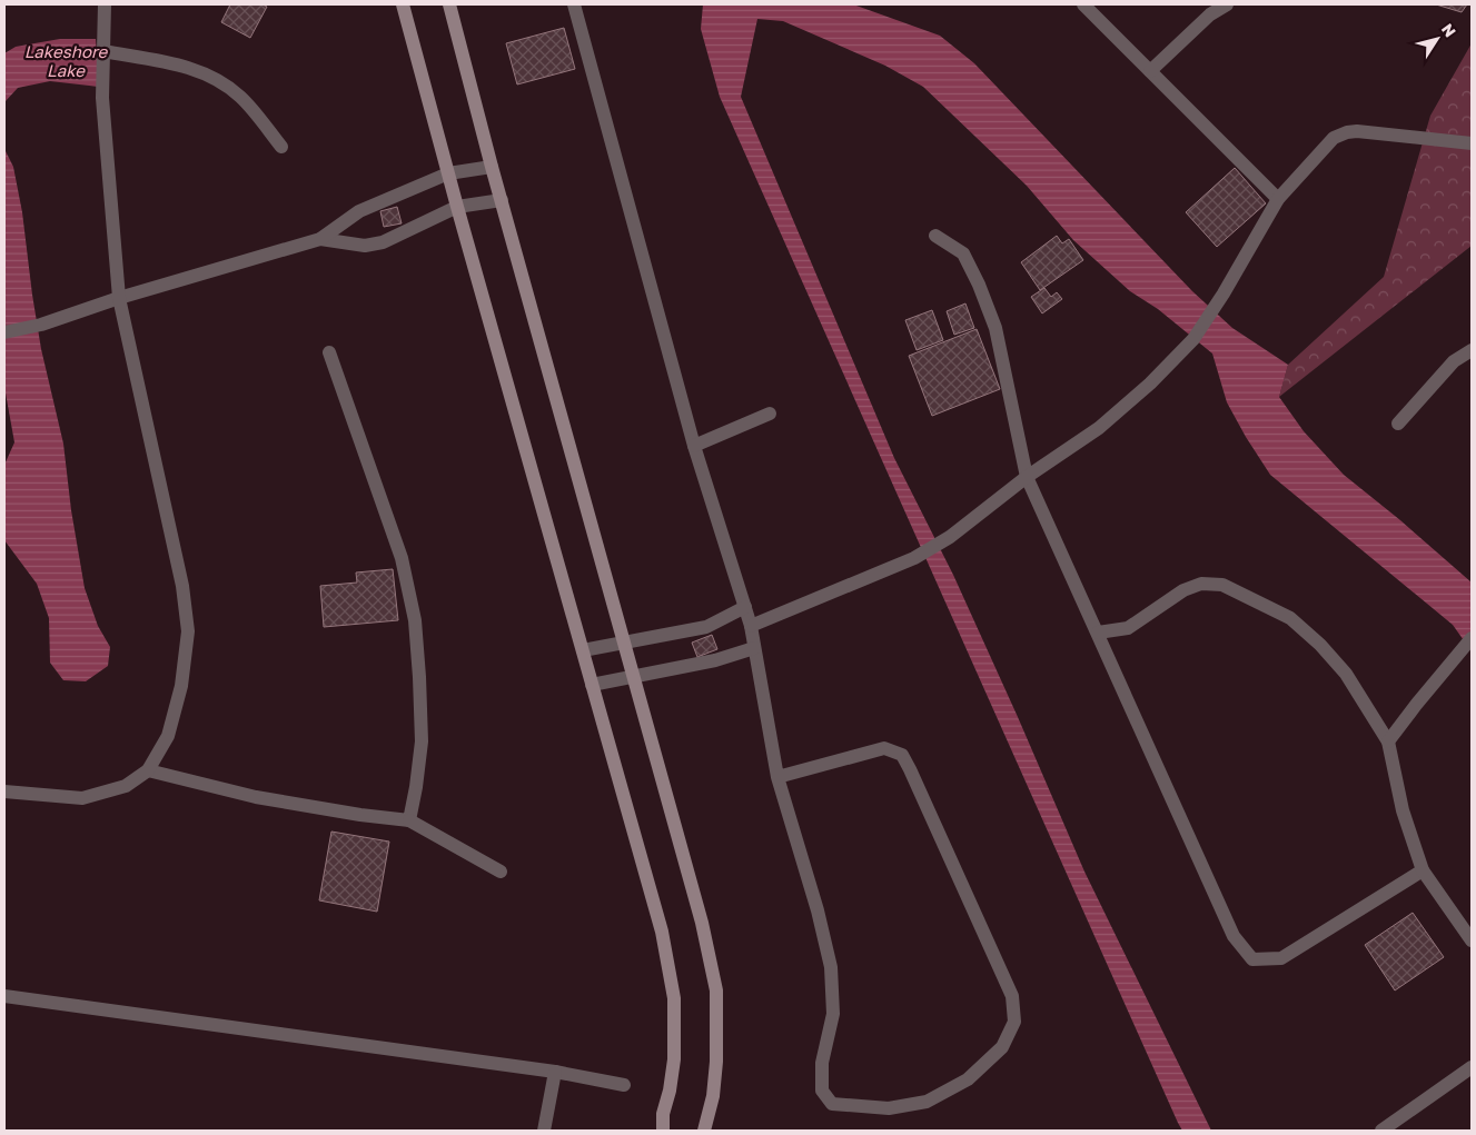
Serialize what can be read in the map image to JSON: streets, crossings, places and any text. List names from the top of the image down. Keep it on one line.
{"water":["Lakeshore Lake"],"north":"top right"}
